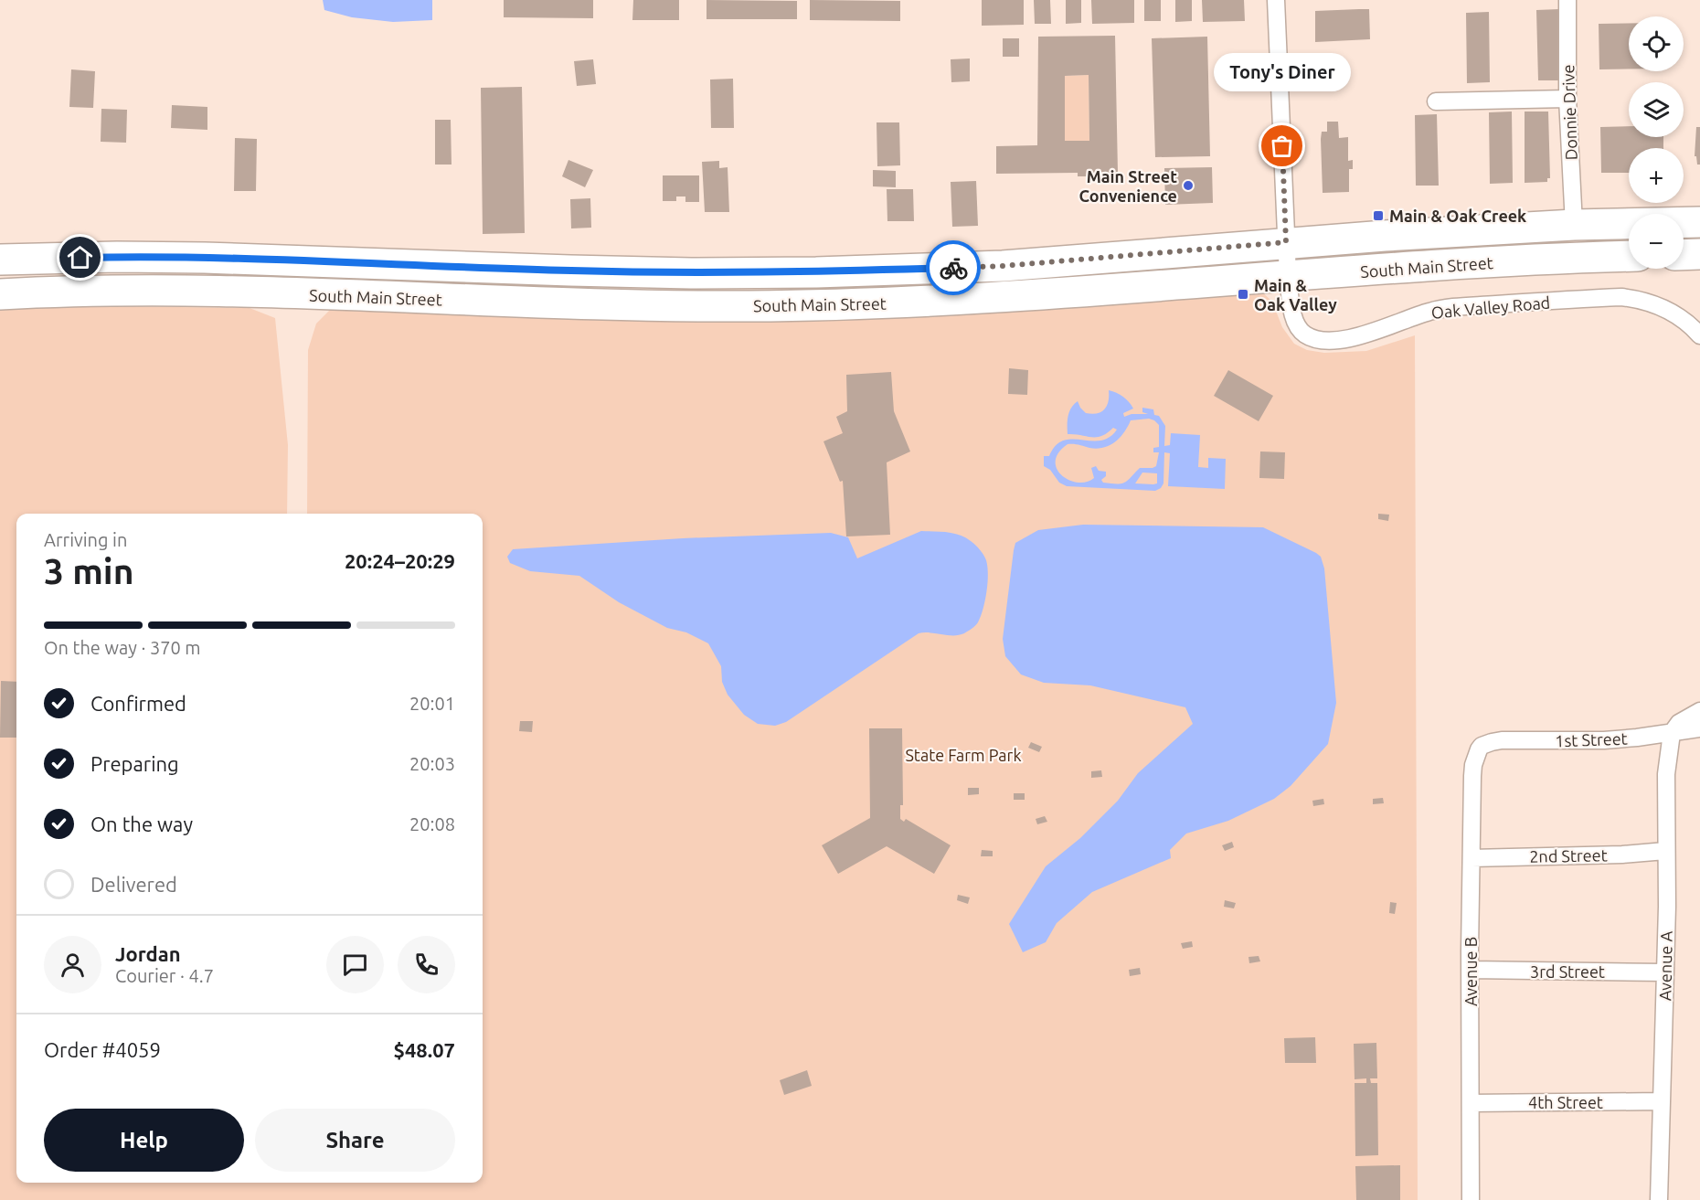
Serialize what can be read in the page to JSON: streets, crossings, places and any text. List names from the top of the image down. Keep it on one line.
{"streets":{"highway":["South Main Street"],"street":["Donnie Drive","Oak Valley Road","1st Street","2nd Street","Avenue A","Avenue B","3rd Street","4th Street"]},"crossings":[["Donnie Drive","South Main Street"],["South Main Street","Oak Valley Road"],["1st Street","Avenue A"],["1st Street","Avenue B"],["2nd Street","Avenue A"],["2nd Street","Avenue B"],["Avenue A","3rd Street"],["Avenue A","4th Street"],["Avenue B","3rd Street"],["Avenue B","4th Street"]],"parks":["State Farm Park"],"places":{"other":["Tony's Diner","Main Street Convenience"],"transit":["Main & Oak Creek","Main & Oak Valley"]},"page":{"map_buttons":["+","−"],"bubble":"Tony's Diner","heading":["3 min","Arriving in","20:24–20:29"],"panel":["Jordan","Courier · 4.7","Order #4059","$48.07"],"bar":"On the way · 370 m","list":[["Confirmed","20:01"],["Preparing","20:03"],["On the way","20:08"],"Delivered"],"buttons":["Help","Share"]}}
